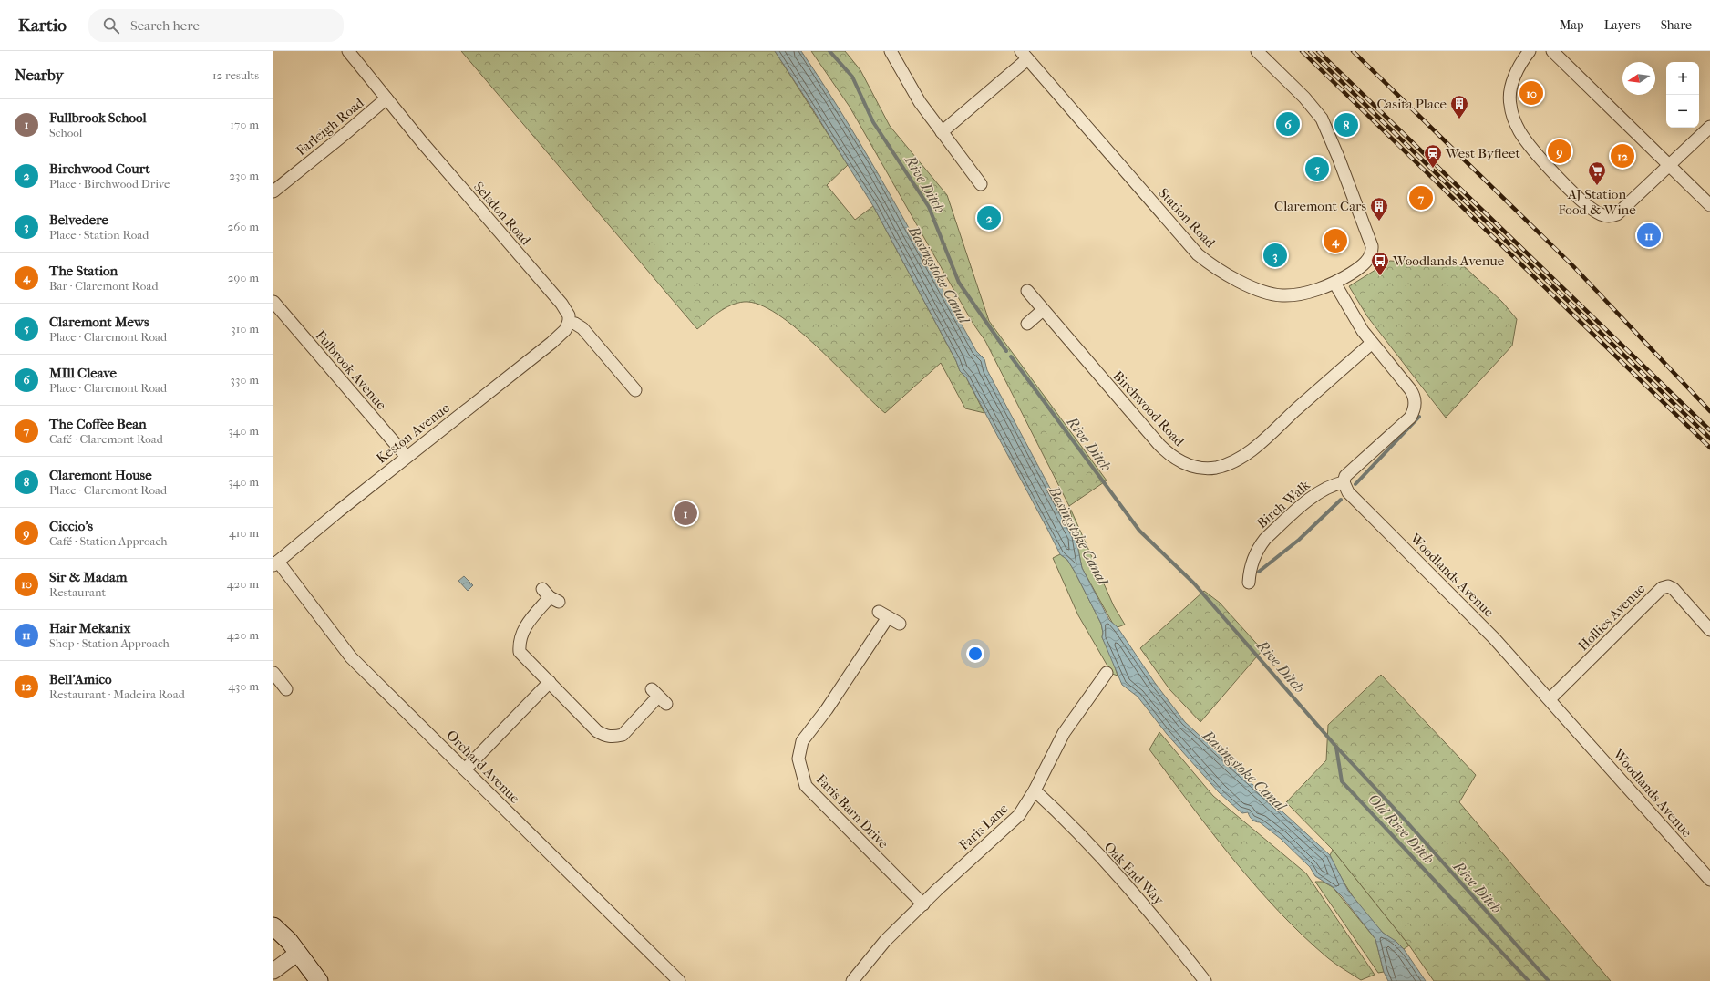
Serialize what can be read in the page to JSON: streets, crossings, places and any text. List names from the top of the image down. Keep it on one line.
{"streets":{"street":["Farleigh Road","Selsdon Road","Station Road","Fulbrook Avenue","Birchwood Road","Keston Avenue","Birch Walk","Woodlands Avenue","Hollies Avenue","Orchard Avenue","Faris Barn Drive","Faris Lane","Oak End Way"]},"crossings":[["Farleigh Road","Selsdon Road"],["Selsdon Road","Keston Avenue"],["Fulbrook Avenue","Keston Avenue"],["Keston Avenue","Orchard Avenue"],["Birch Walk","Woodlands Avenue"],["Woodlands Avenue","Hollies Avenue"],["Faris Barn Drive","Faris Lane"],["Faris Lane","Oak End Way"]],"water":["Rive Ditch","Basingstoke Canal","Old Rive Ditch"],"places":{"building":["Casita Place","Claremont Cars"],"station":["West Byfleet"],"supermarket":["AJ Station Food & Wine"],"bus stop":["Woodlands Avenue"]},"north":"left","page":{"header":"Kartio","search":"Search here","nav":["Map","Layers","Share"],"heading":["Nearby","12 results"],"map_buttons":["+","−"],"pins":["10","6","8","9","12","5","7","2","11","4","3","1"],"list":[{"mark":"1","name":"Fullbrook School","note":"School","value":"170 m"},{"mark":"2","name":"Birchwood Court","note":"Place · Birchwood Drive","value":"230 m"},{"mark":"3","name":"Belvedere","note":"Place · Station Road","value":"260 m"},{"mark":"4","name":"The Station","note":"Bar · Claremont Road","value":"290 m"},{"mark":"5","name":"Claremont Mews","note":"Place · Claremont Road","value":"310 m"},{"mark":"6","name":"MIll Cleave","note":"Place · Claremont Road","value":"330 m"},{"mark":"7","name":"The Coffee Bean","note":"Café · Claremont Road","value":"340 m"},{"mark":"8","name":"Claremont House","note":"Place · Claremont Road","value":"340 m"},{"mark":"9","name":"Ciccio's","note":"Café · Station Approach","value":"410 m"},{"mark":"10","name":"Sir & Madam","note":"Restaurant","value":"420 m"},{"mark":"11","name":"Hair Mekanix","note":"Shop · Station Approach","value":"420 m"},{"mark":"12","name":"Bell'Amico","note":"Restaurant · Madeira Road","value":"430 m"}]}}
